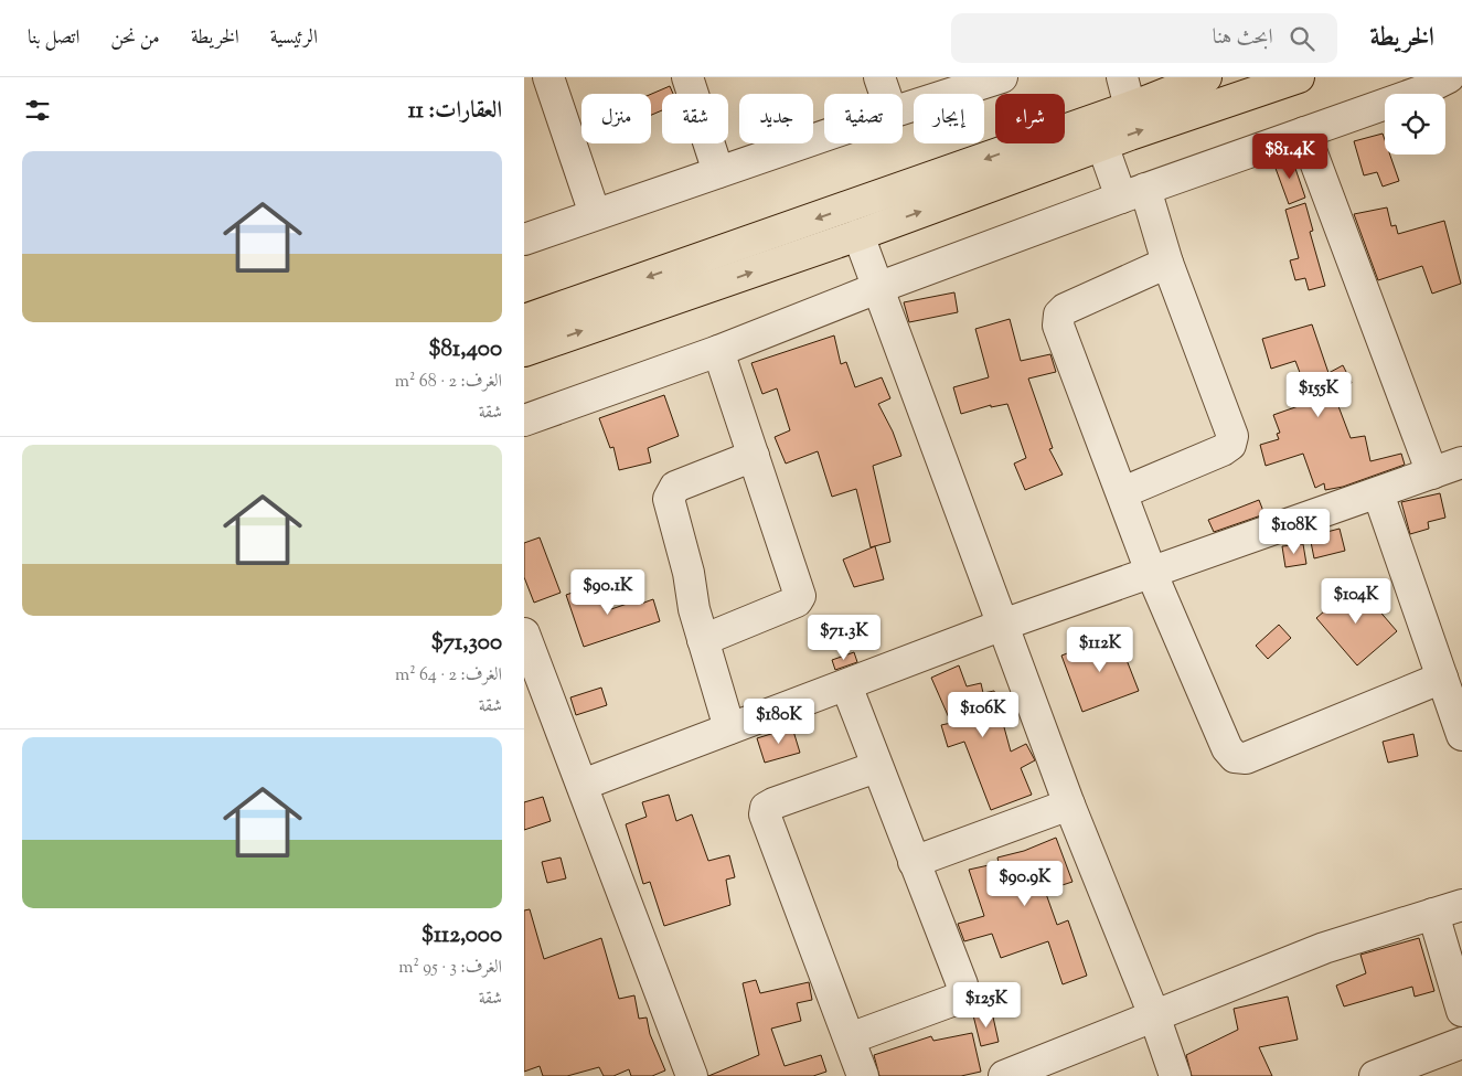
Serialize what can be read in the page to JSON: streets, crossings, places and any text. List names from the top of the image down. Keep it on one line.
{"page":{"header":"الخريطة","search":"ابحث هنا","nav":["الرئيسية","الخريطة","من نحن","اتصل بنا"],"heading":"العقارات: 11","chip":["شراء","إيجار","تصفية","جديد","شقة","منزل"],"price":["$81.4K","$155K","$108K","$90.1K","$104K","$71.3K","$112K","$106K","$180K","$90.9K","$125K"],"list":[{"name":"$81,400","note":"الغرف: 2 · 68 m² · شقة"},{"name":"$71,300","note":"الغرف: 2 · 64 m² · شقة"},{"name":"$112,000","note":"الغرف: 3 · 95 m² · شقة"}]}}
